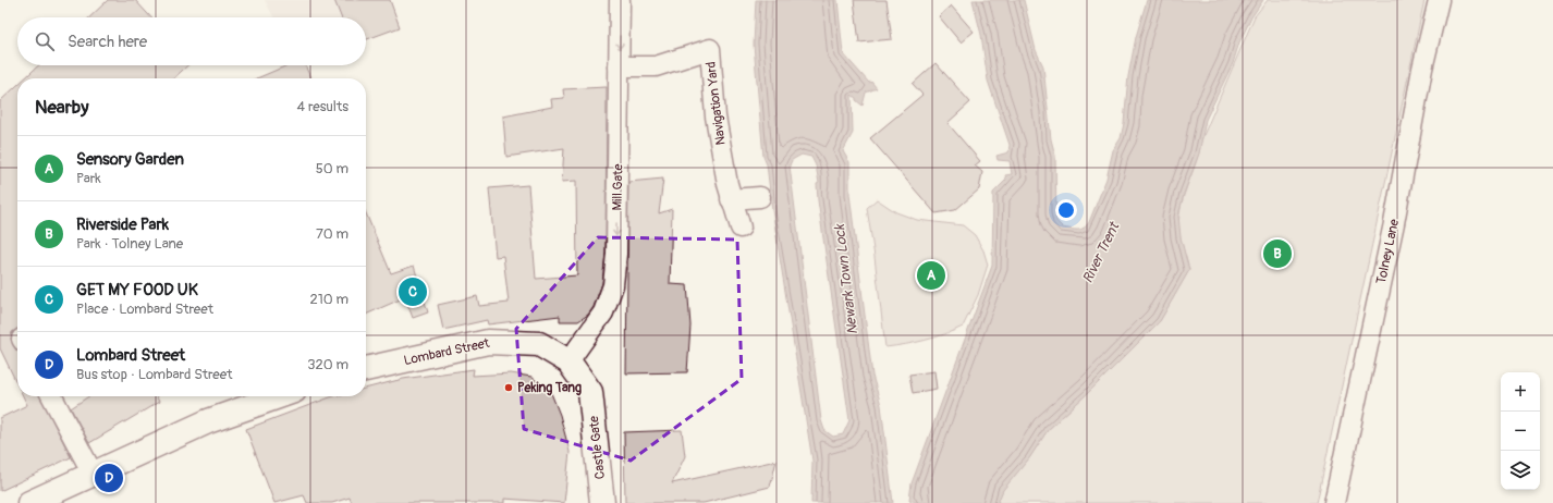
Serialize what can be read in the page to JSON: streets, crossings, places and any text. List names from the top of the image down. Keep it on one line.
{"streets":{"main road":["Lombard Street","Castle Gate"],"street":["Navigation Yard","Mill Gate","Tolney Lane"]},"crossings":[["Navigation Yard","Mill Gate"],["Mill Gate","Lombard Street"],["Lombard Street","Castle Gate"]],"one_way":["Mill Gate"],"water":["River Trent","Newark Town Lock"],"places":["Peking Tang"],"page":{"search":"Search here","heading":["Nearby","4 results"],"list":[{"mark":"A","name":"Sensory Garden","note":"Park","value":"50 m"},{"mark":"B","name":"Riverside Park","note":"Park · Tolney Lane","value":"70 m"},{"mark":"C","name":"GET MY FOOD UK","note":"Place · Lombard Street","value":"210 m"},{"mark":"D","name":"Lombard Street","note":"Bus stop · Lombard Street","value":"320 m"}],"pins":["B","A","C","D"],"map_buttons":["+","−"]}}
